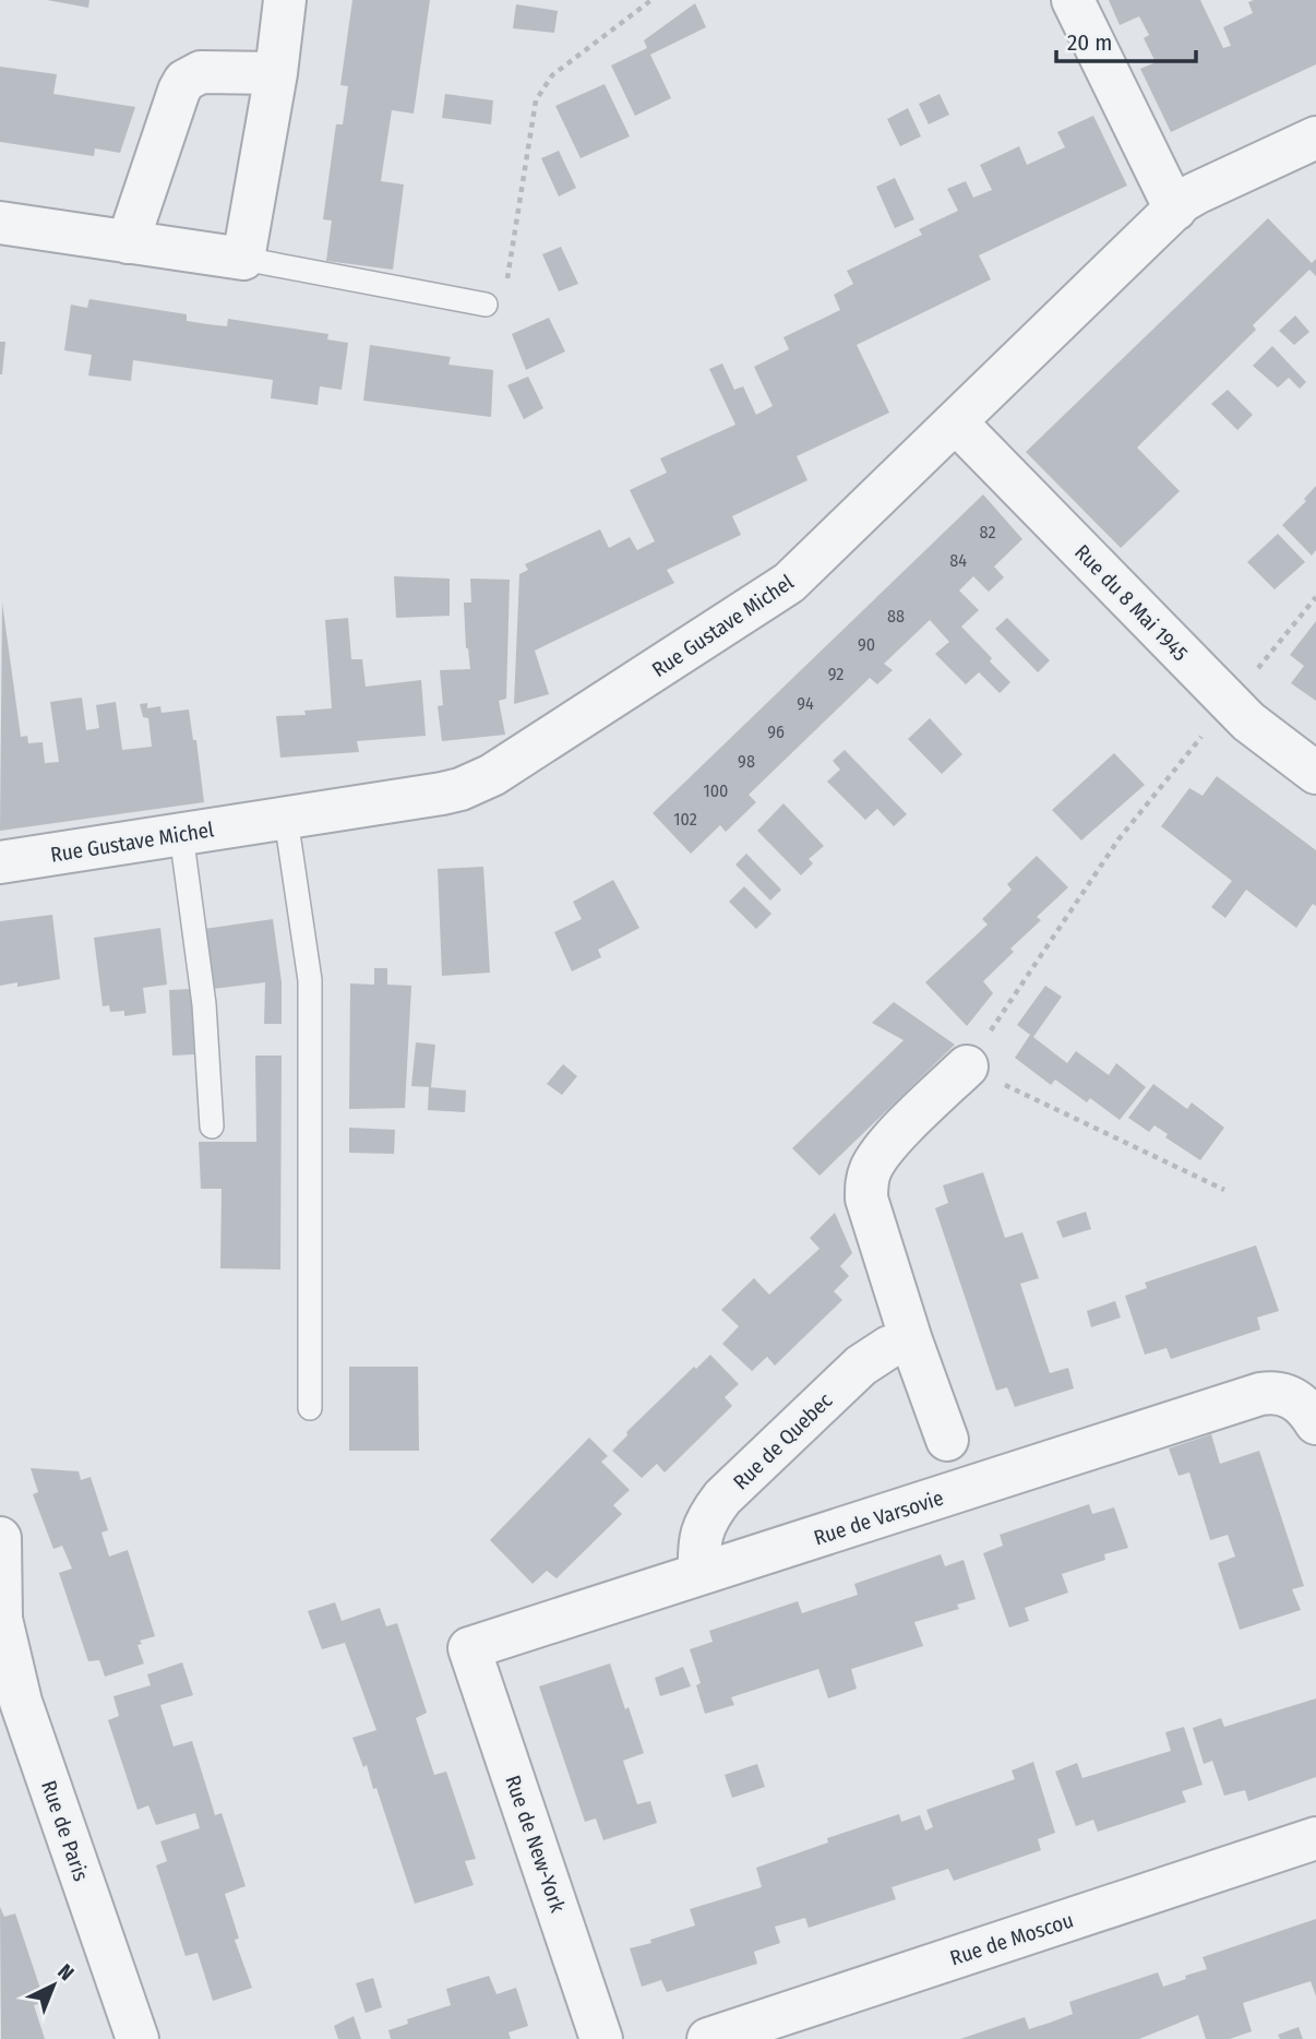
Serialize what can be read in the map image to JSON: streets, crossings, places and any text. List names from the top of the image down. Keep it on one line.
{"streets":{"street":["Rue du 8 Mai 1945","Rue Gustave Michel","Rue de Quebec","Rue de Varsovie","Rue de Paris","Rue de New-York","Rue de Moscou"]},"crossings":[["Rue du 8 Mai 1945","Rue Gustave Michel"],["Rue de Quebec","Rue de Varsovie"],["Rue de Varsovie","Rue de New-York"]],"house_numbers":["82","84","88","90","92","94","96","98","100","102"],"scale_bar":"20 m","north":"top right"}
